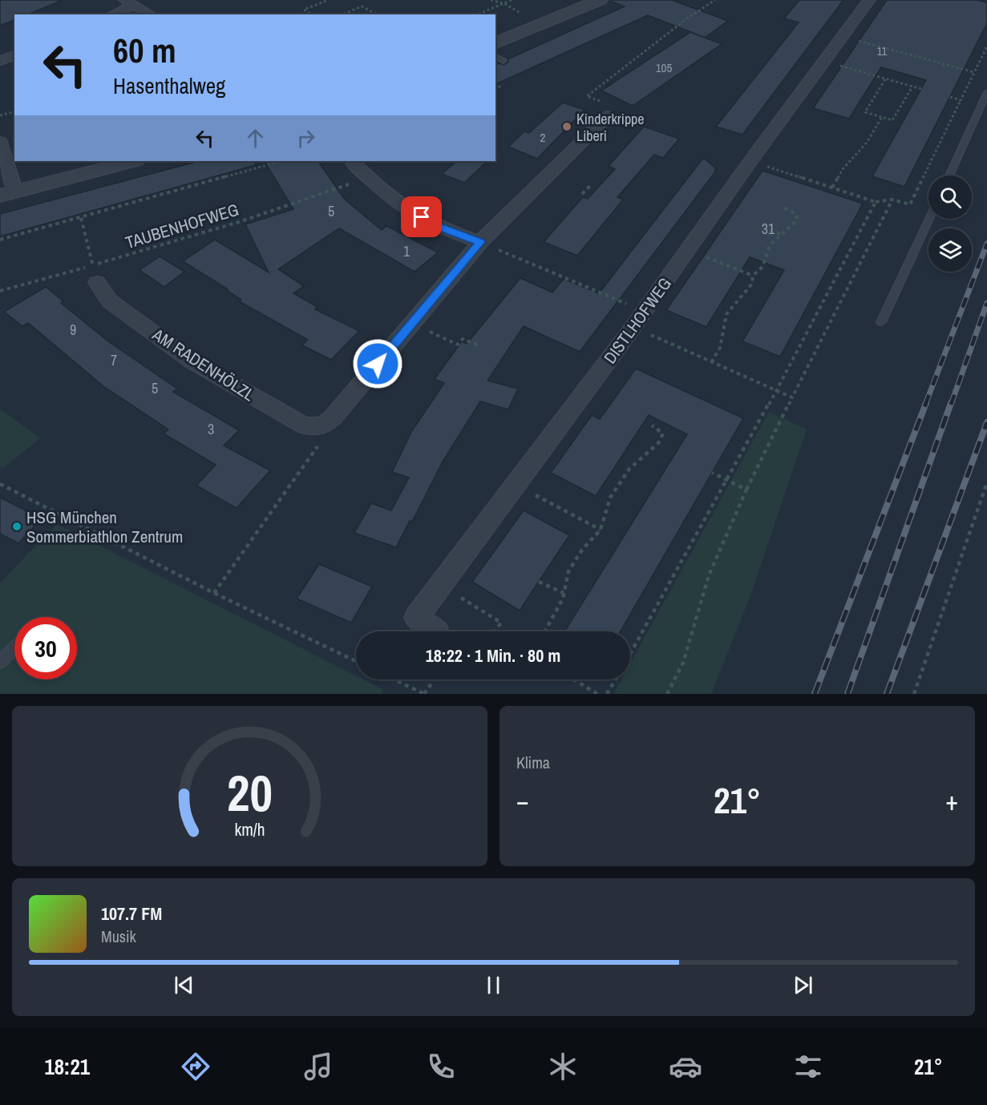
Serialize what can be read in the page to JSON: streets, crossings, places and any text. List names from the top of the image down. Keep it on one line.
{"streets":{"street":["DISTLHOFWEG","AM RADENHÖLZL"],"path":["TAUBENHOFWEG"]},"crossings":[["TAUBENHOFWEG","AM RADENHÖLZL"]],"places":["Kinderkrippe Liberi","HSG München Sommerbiathlon Zentrum"],"house_numbers":["11","105","2","5","31","1","9","7","5","3"],"page":{"turn":["60 m","Hasenthalweg"],"limit":"30","trip":"18:22 · 1 Min. · 80 m","tile":"Klima","heat":["−","21°","+"],"song":["107.7 FM","Musik"],"tabs":["18:21","21°"],"gauge":["20","km/h"]}}
